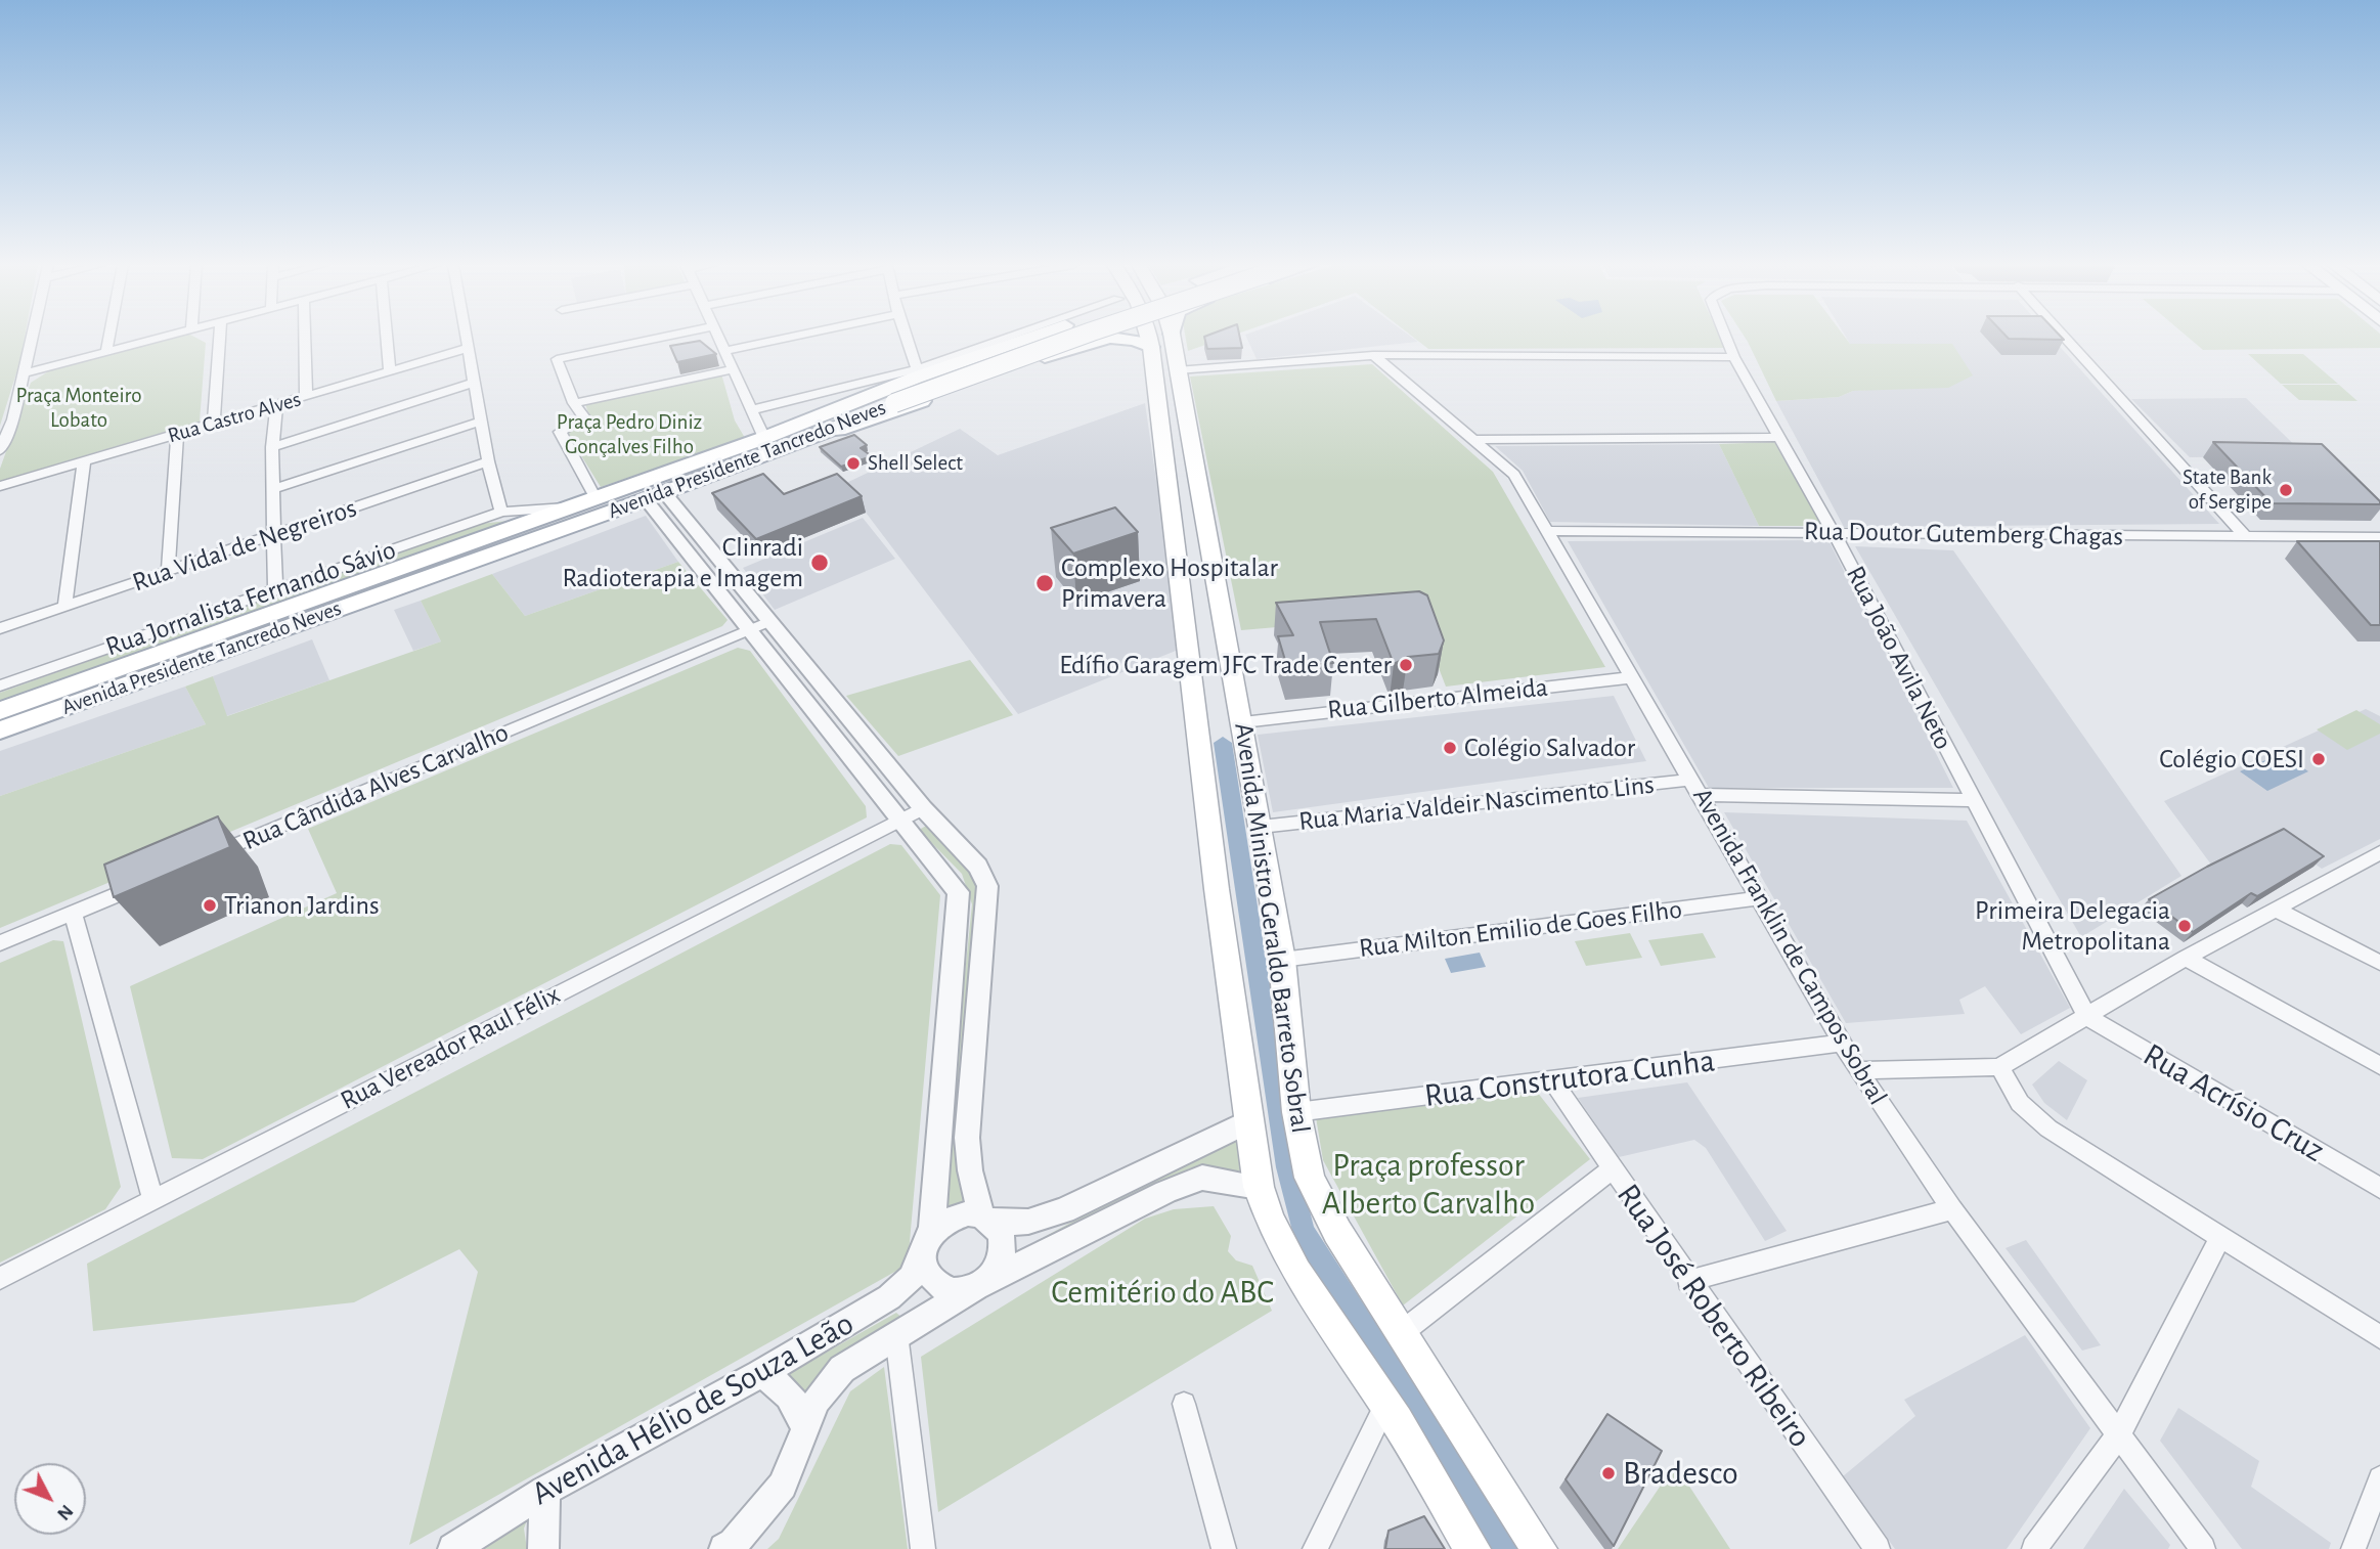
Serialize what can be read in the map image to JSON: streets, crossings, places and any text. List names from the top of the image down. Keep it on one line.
{"streets":{"main road":["Avenida Presidente Tancredo Neves","Avenida Ministro Geraldo Barreto Sobral"],"street":["Rua Castro Alves","Rua Doutor Gutemberg Chagas","Rua Vidal de Negreiros","Rua Jornalista Fernando Sávio","Rua João Avila Neto","Rua Gilberto Almeida","Rua Cândida Alves Carvalho","Rua Maria Valdeir Nascimento Lins","Rua Milton Emilio de Goes Filho","Avenida Franklin de Campos Sobral","Rua Vereador Raul Félix","Rua Construtora Cunha","Rua Acrísio Cruz","Rua José Roberto Ribeiro","Avenida Hélio de Souza Leão"]},"crossings":[["Avenida Presidente Tancredo Neves","Rua Jornalista Fernando Sávio"],["Rua Doutor Gutemberg Chagas","Rua João Avila Neto"],["Rua Doutor Gutemberg Chagas","Avenida Franklin de Campos Sobral"],["Rua João Avila Neto","Rua Acrísio Cruz"],["Rua Gilberto Almeida","Avenida Ministro Geraldo Barreto Sobral"],["Rua Gilberto Almeida","Avenida Franklin de Campos Sobral"],["Rua Maria Valdeir Nascimento Lins","Avenida Ministro Geraldo Barreto Sobral"],["Rua Maria Valdeir Nascimento Lins","Avenida Franklin de Campos Sobral"],["Avenida Ministro Geraldo Barreto Sobral","Rua Milton Emilio de Goes Filho"],["Avenida Ministro Geraldo Barreto Sobral","Rua Construtora Cunha"],["Avenida Ministro Geraldo Barreto Sobral","Avenida Hélio de Souza Leão"],["Rua Milton Emilio de Goes Filho","Avenida Franklin de Campos Sobral"],["Avenida Franklin de Campos Sobral","Rua Construtora Cunha"],["Rua Construtora Cunha","Rua José Roberto Ribeiro"]],"parks":["Praça Monteiro Lobato","Praça Pedro Diniz Gonçalves Filho","Praça professor Alberto Carvalho","Cemitério do ABC"],"places":["Shell Select","State Bank of Sergipe","Clinradi Radioterapia e Imagem","Complexo Hospitalar Primavera","Edífio Garagem JFC Trade Center","Colégio Salvador","Colégio COESI","Trianon Jardins","Primeira Delegacia Metropolitana","Bradesco"],"north":"bottom right"}
